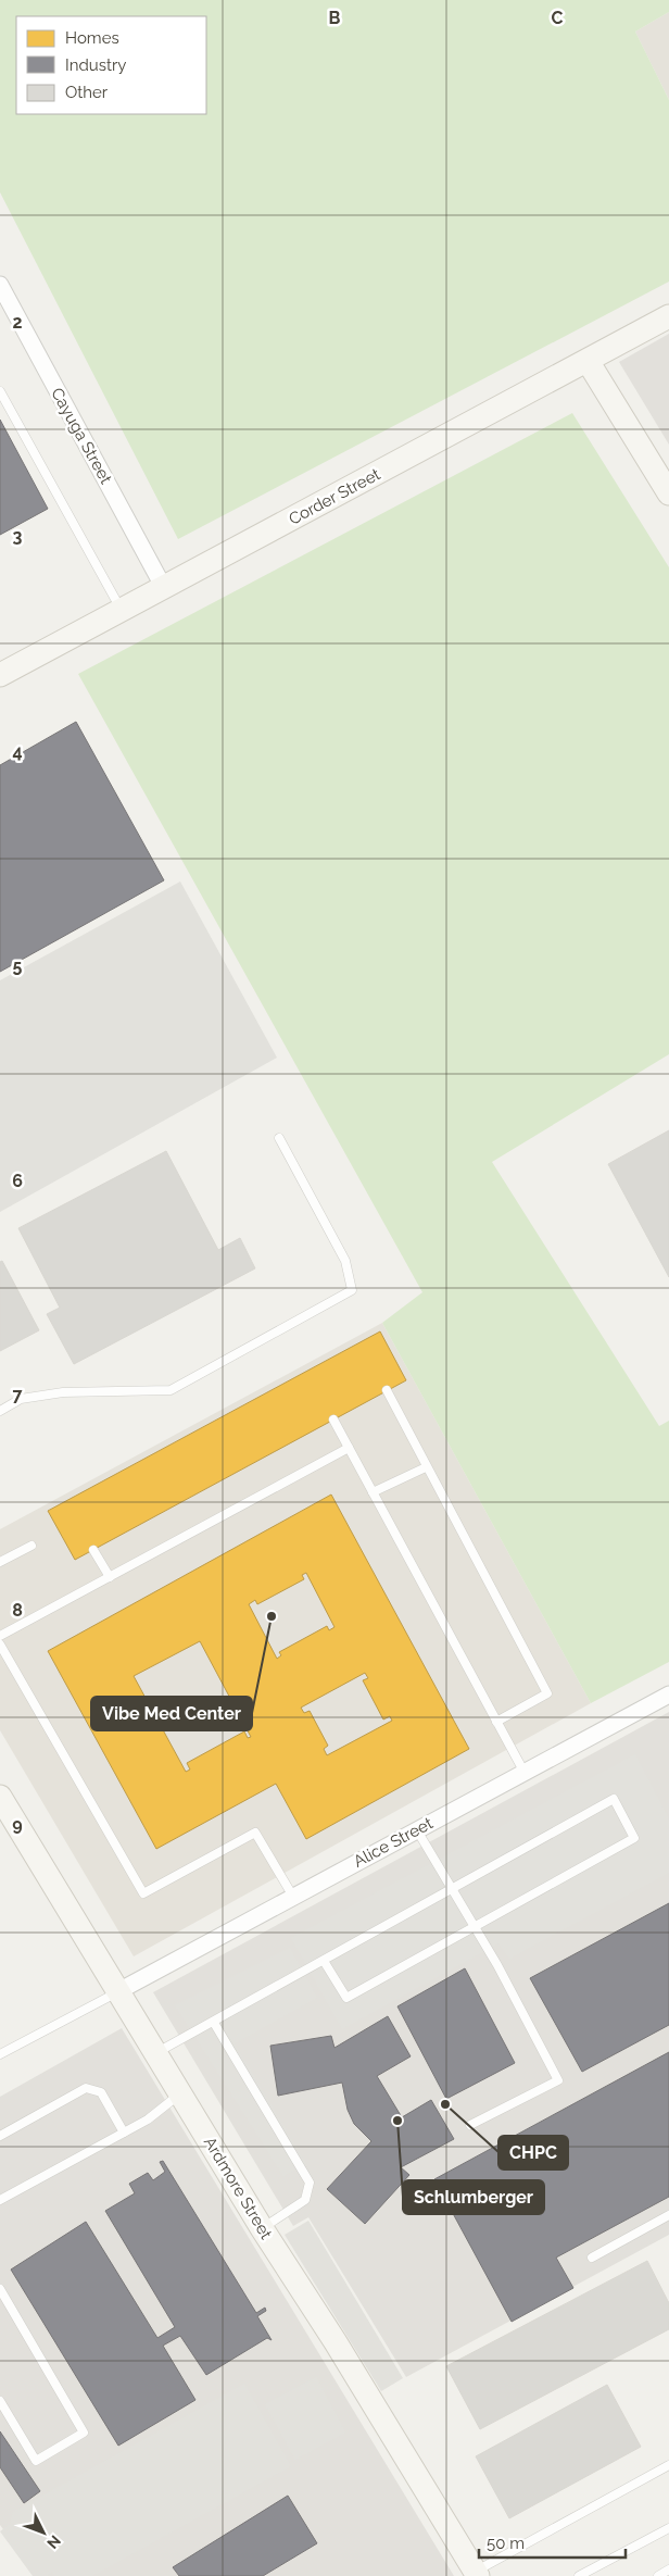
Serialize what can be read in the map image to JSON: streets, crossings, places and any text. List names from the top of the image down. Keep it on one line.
{"streets":{"street":["Cayuga Street","Corder Street","Alice Street","Ardmore Street"]},"crossings":[["Cayuga Street","Corder Street"],["Alice Street","Ardmore Street"]],"places":["Vibe Med Center","CHPC","Schlumberger"],"legend":["Homes","Industry","Other"],"scale_bar":"50 m","north":"bottom right","grid":{"columns":["B","C"],"rows":["2","3","4","5","6","7","8","9"]}}
